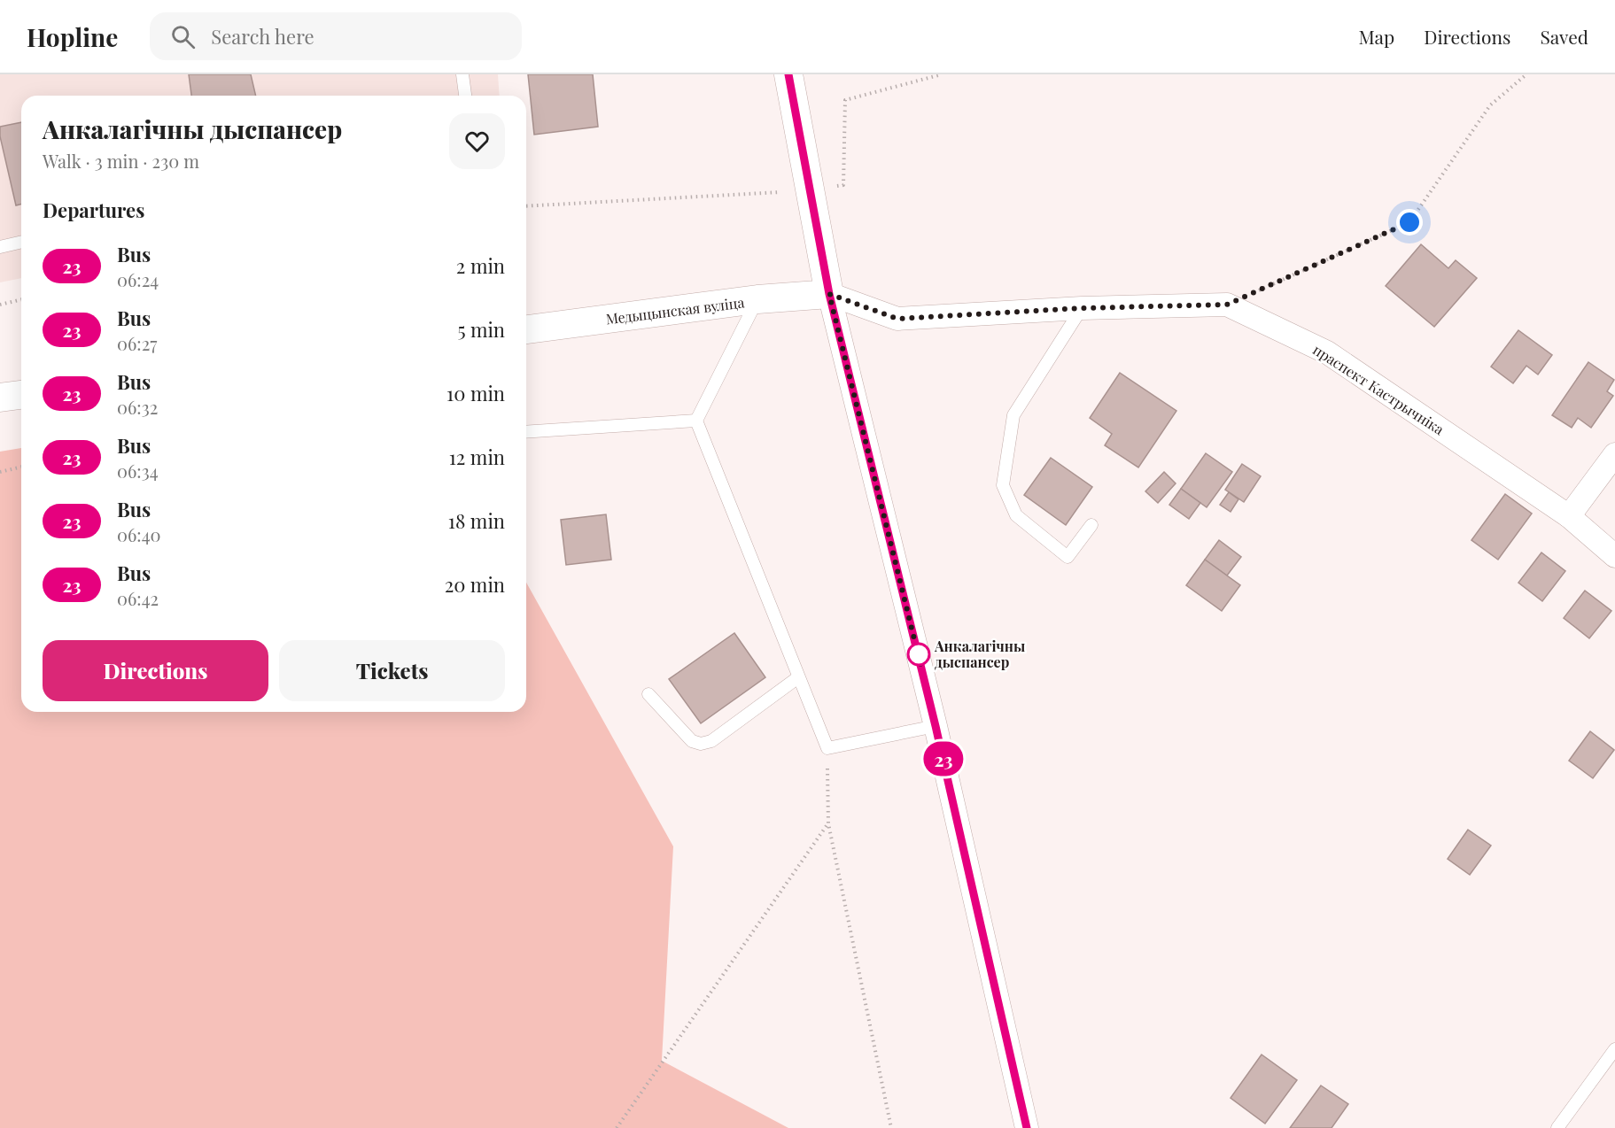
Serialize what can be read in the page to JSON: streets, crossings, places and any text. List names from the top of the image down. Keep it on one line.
{"streets":{"street":["Медыцынская вуліца","праспект Кастрычніка"]},"crossings":[["Медыцынская вуліца","праспект Кастрычніка"]],"places":["Анкалагічны дыспансер"],"lines":["bus line 23"],"page":{"header":"Hopline","search":"Search here","nav":["Map","Directions","Saved"],"on_map":"23","heading":[["Анкалагічны дыспансер","Walk · 3 min · 230 m"],"Departures"],"list":[{"mark":"23","name":"Bus","note":"06:24","value":"2 min"},{"mark":"23","name":"Bus","note":"06:27","value":"5 min"},{"mark":"23","name":"Bus","note":"06:32","value":"10 min"},{"mark":"23","name":"Bus","note":"06:34","value":"12 min"},{"mark":"23","name":"Bus","note":"06:40","value":"18 min"},{"mark":"23","name":"Bus","note":"06:42","value":"20 min"}],"buttons":["Directions","Tickets"]}}
